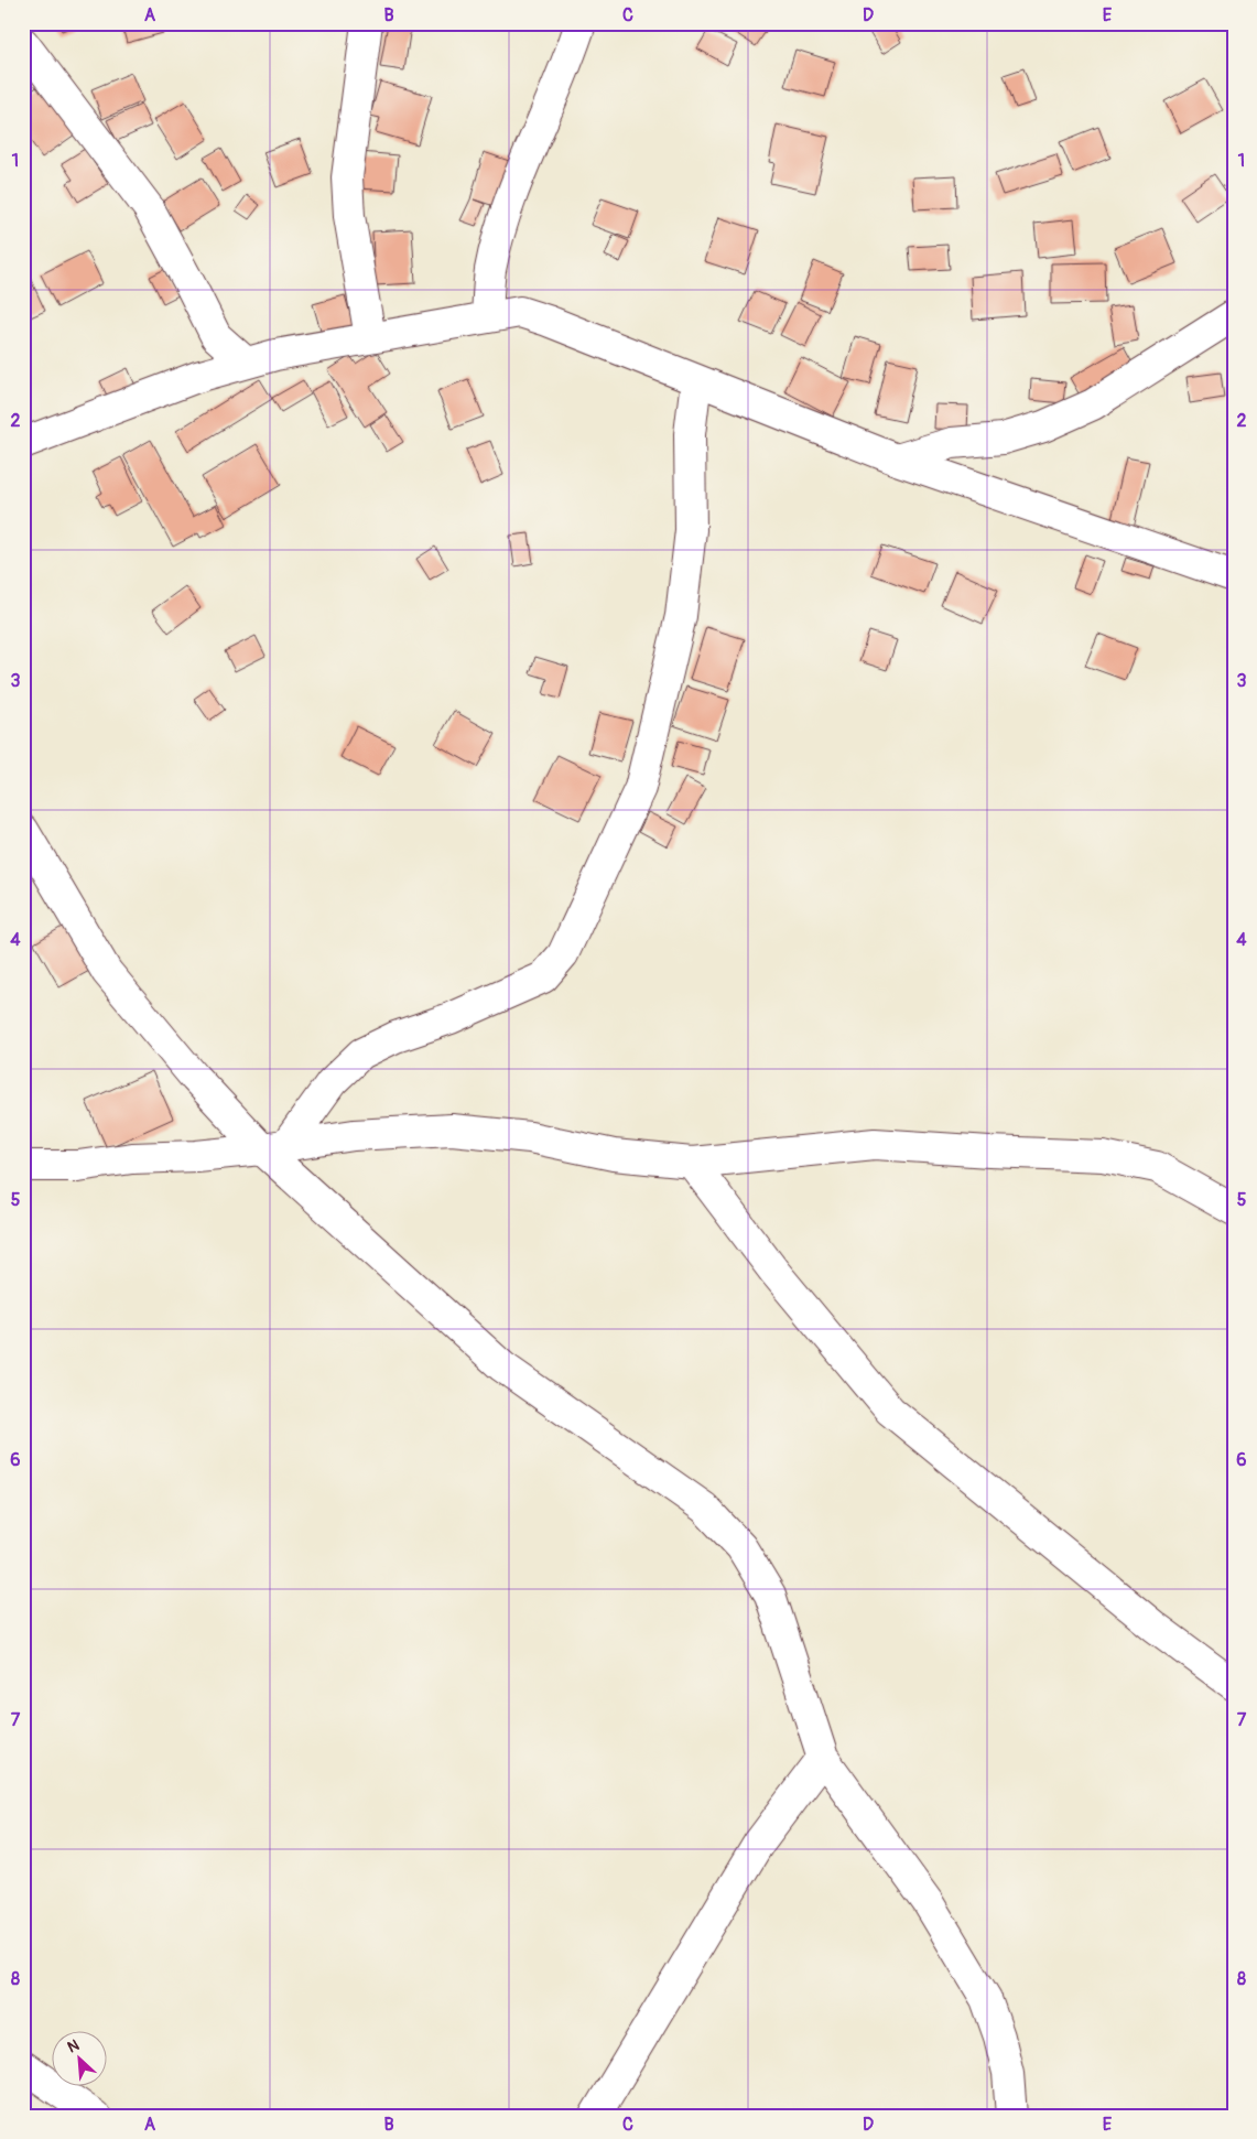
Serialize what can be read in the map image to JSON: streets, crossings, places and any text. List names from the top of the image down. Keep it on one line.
{"north":"top left","grid":{"columns":["A","B","C","D","E"],"rows":["1","2","3","4","5","6","7","8"]}}
